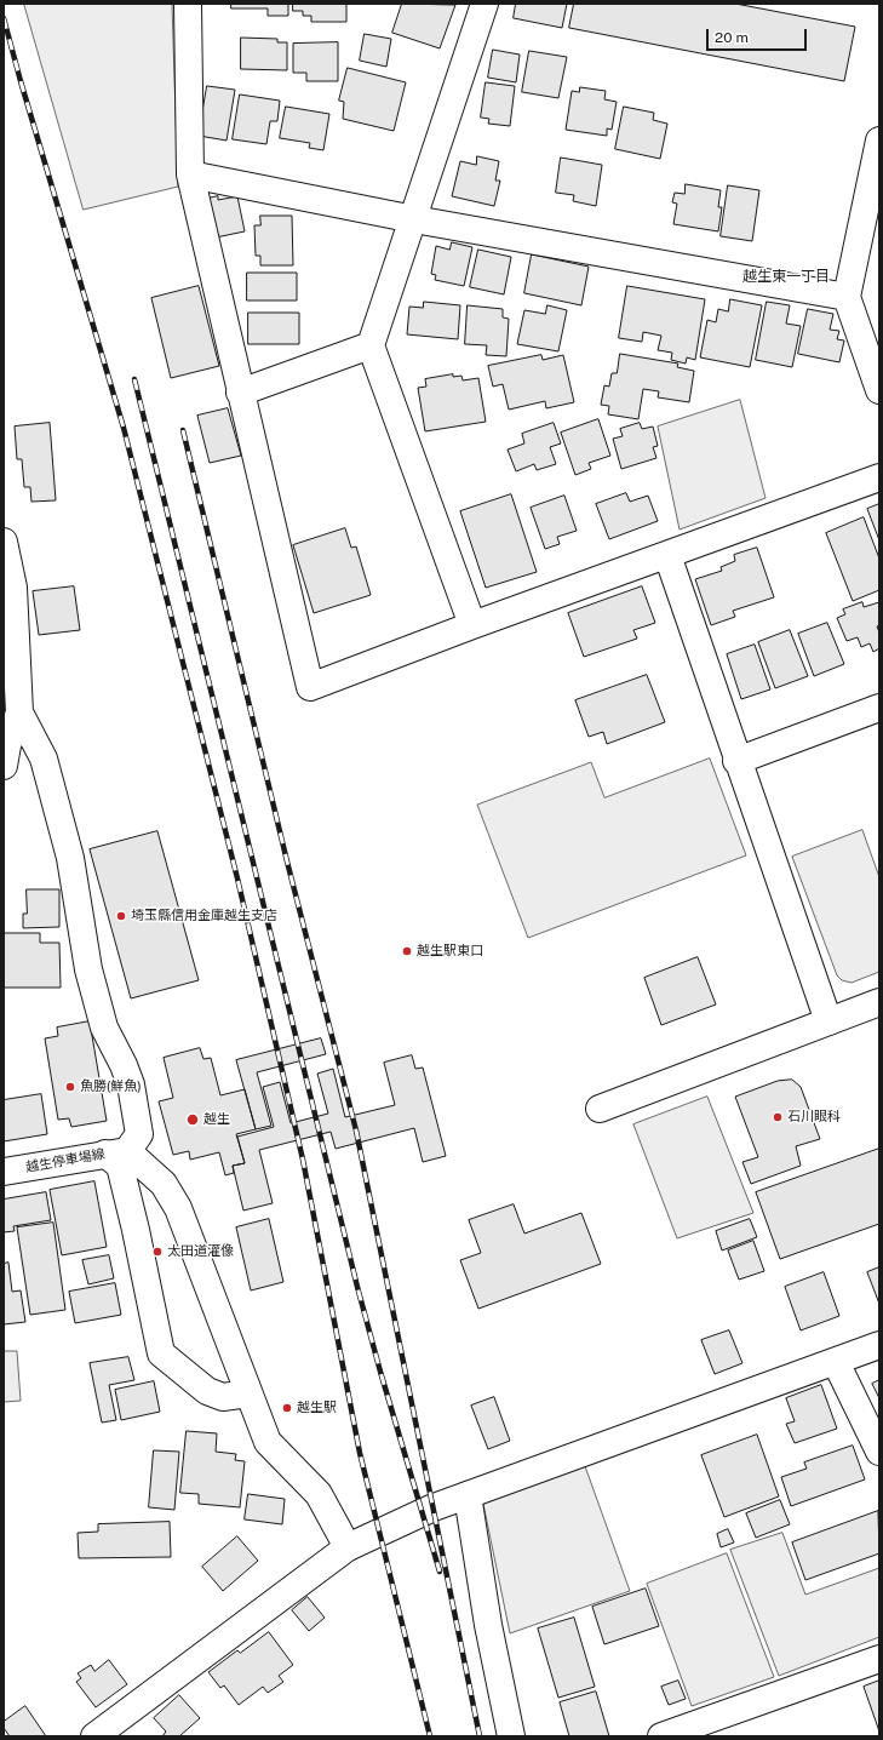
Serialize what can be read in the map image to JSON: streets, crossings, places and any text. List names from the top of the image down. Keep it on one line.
{"streets":{"street":["越生停車場線"]},"districts":["越生東一丁目"],"places":["埼玉縣信用金庫越生支店","越生駅東口","魚勝(鮮魚)","石川眼科","越生","太田道灌像","越生駅"],"scale_bar":"20 m"}
